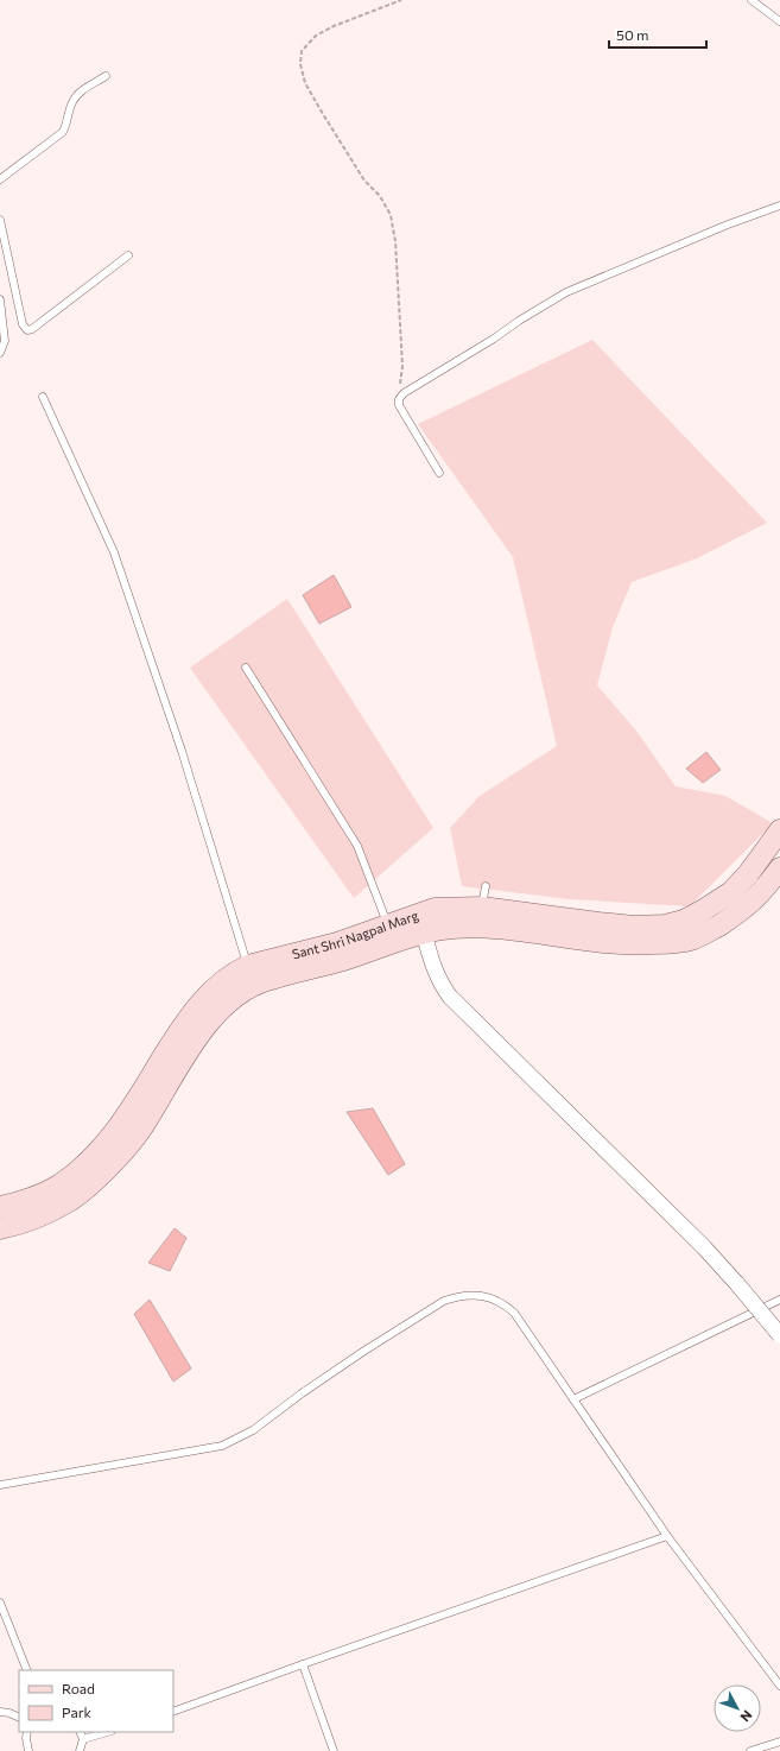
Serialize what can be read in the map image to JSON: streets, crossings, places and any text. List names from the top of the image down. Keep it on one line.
{"streets":{"street":["Sant Shri Nagpal Marg"]},"legend":["Road","Park"],"scale_bar":"50 m","north":"bottom right"}
